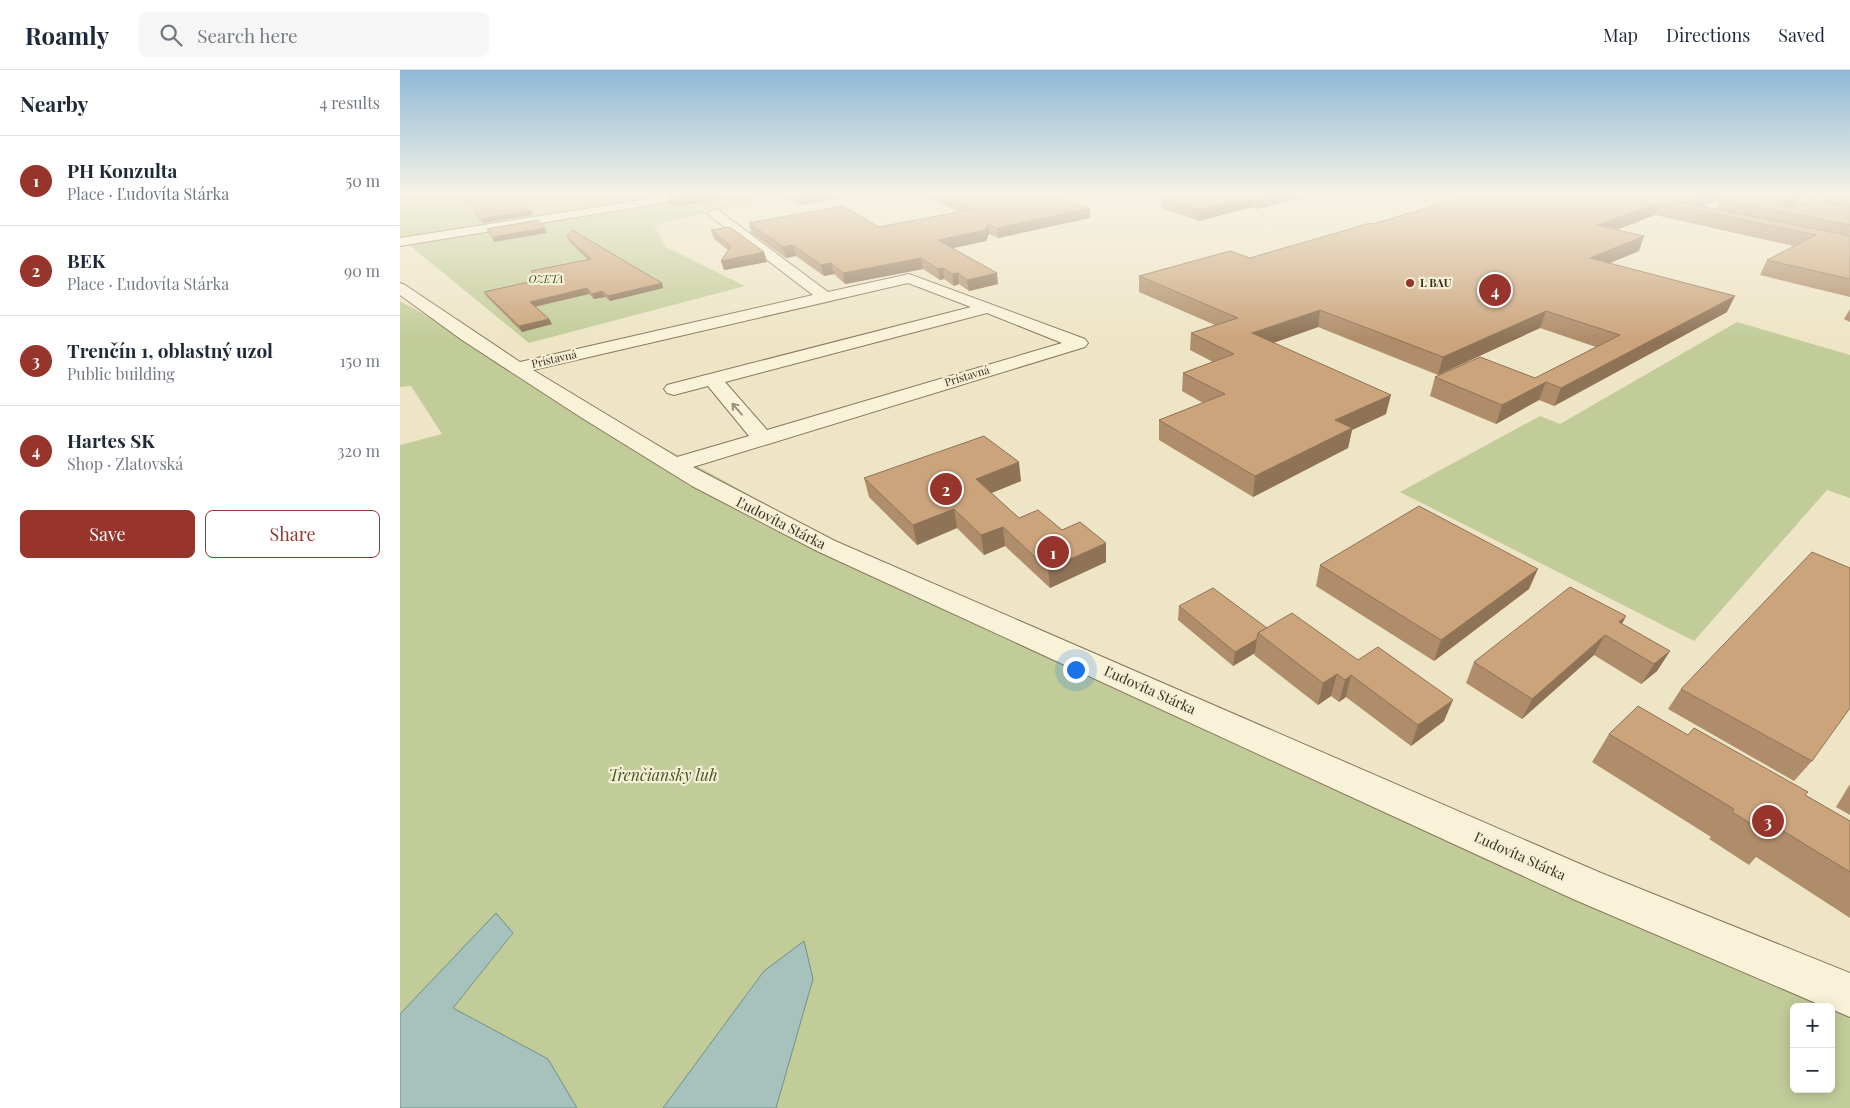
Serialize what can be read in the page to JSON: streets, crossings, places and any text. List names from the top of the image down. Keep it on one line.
{"streets":{"street":["Prístavná","Ľudovíta Stárka"]},"crossings":[["Prístavná","Ľudovíta Stárka"]],"parks":["OZETA","Trenčiansky luh"],"places":["L BAU"],"page":{"header":"Roamly","search":"Search here","nav":["Map","Directions","Saved"],"heading":["Nearby","4 results"],"list":[{"mark":"1","name":"PH Konzulta","note":"Place · Ľudovíta Stárka","value":"50 m"},{"mark":"2","name":"BEK","note":"Place · Ľudovíta Stárka","value":"90 m"},{"mark":"3","name":"Trenčín 1, oblastný uzol","note":"Public building","value":"150 m"},{"mark":"4","name":"Hartes SK","note":"Shop · Zlatovská","value":"320 m"}],"pins":["4","2","1","3"],"buttons":["Save","Share"],"map_buttons":["+","−"]}}
